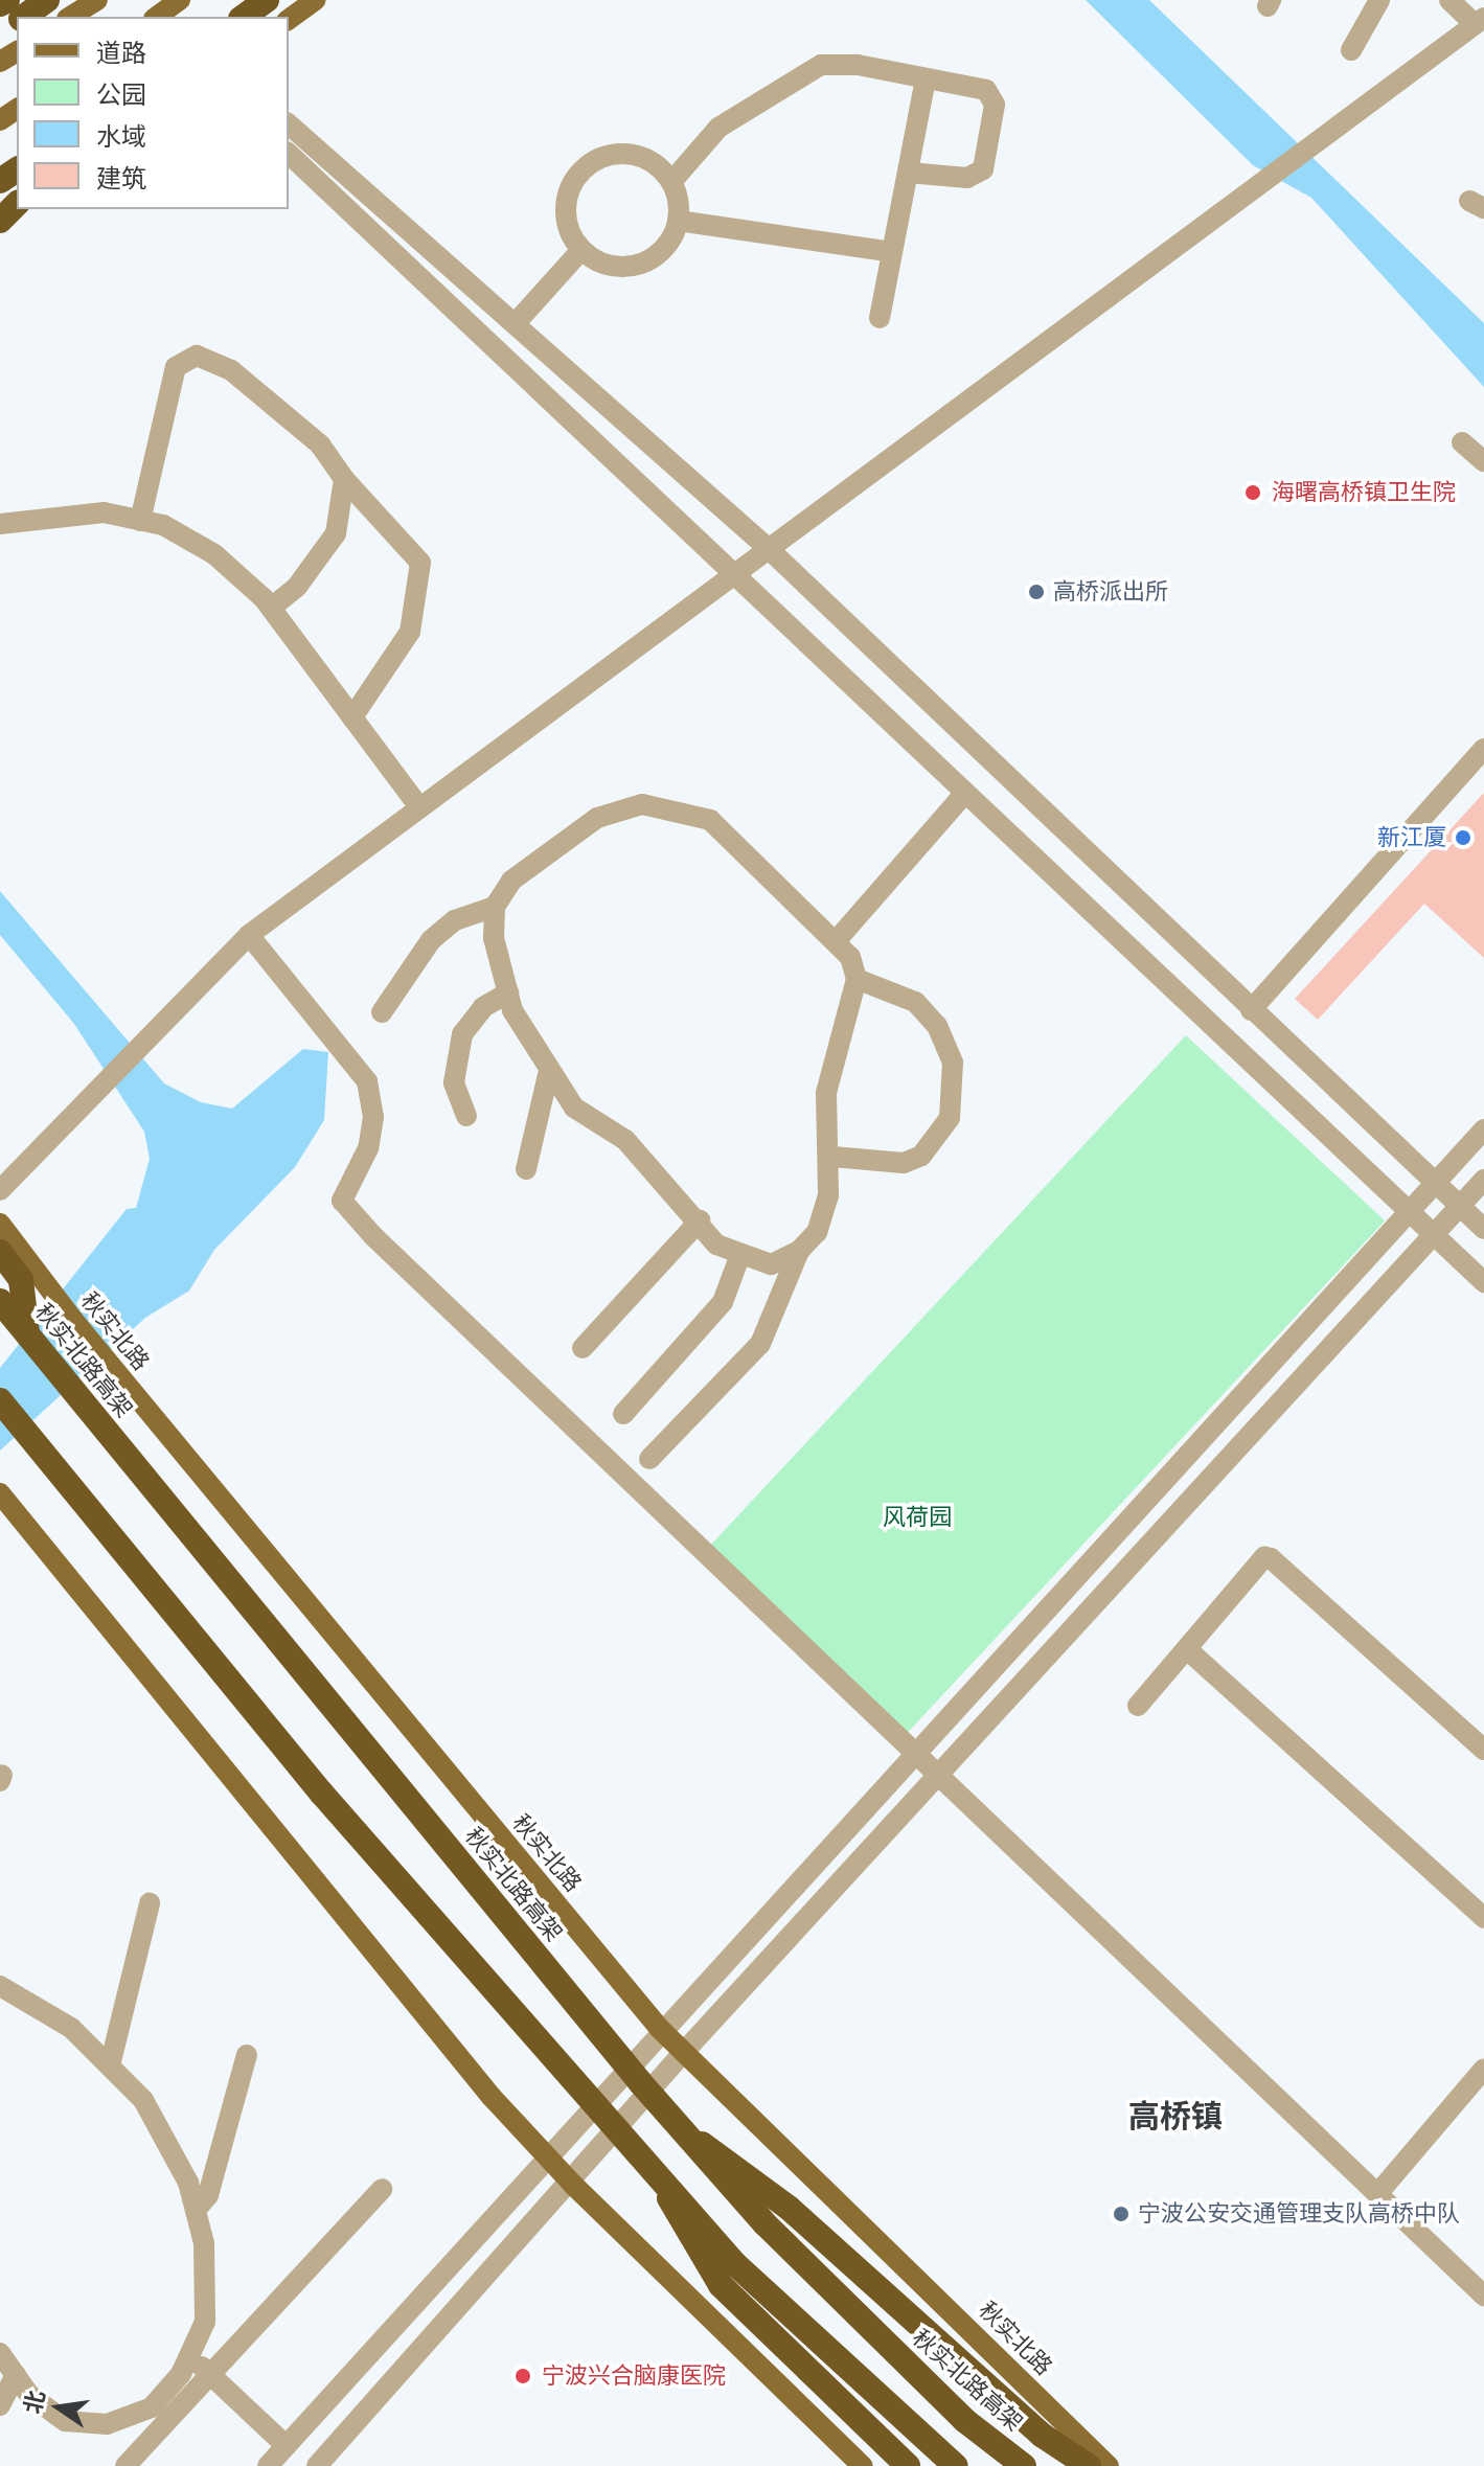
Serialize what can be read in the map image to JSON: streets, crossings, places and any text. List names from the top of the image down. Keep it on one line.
{"streets":{"highway":["秋实北路高架"],"main road":["秋实北路"]},"districts":["高桥镇"],"parks":["风荷园"],"places":["海曙高桥镇卫生院","高桥派出所","新江厦","宁波公安交通管理支队高桥中队","宁波兴合脑康医院"],"legend":["道路","公园","水域","建筑"],"north":"left"}
